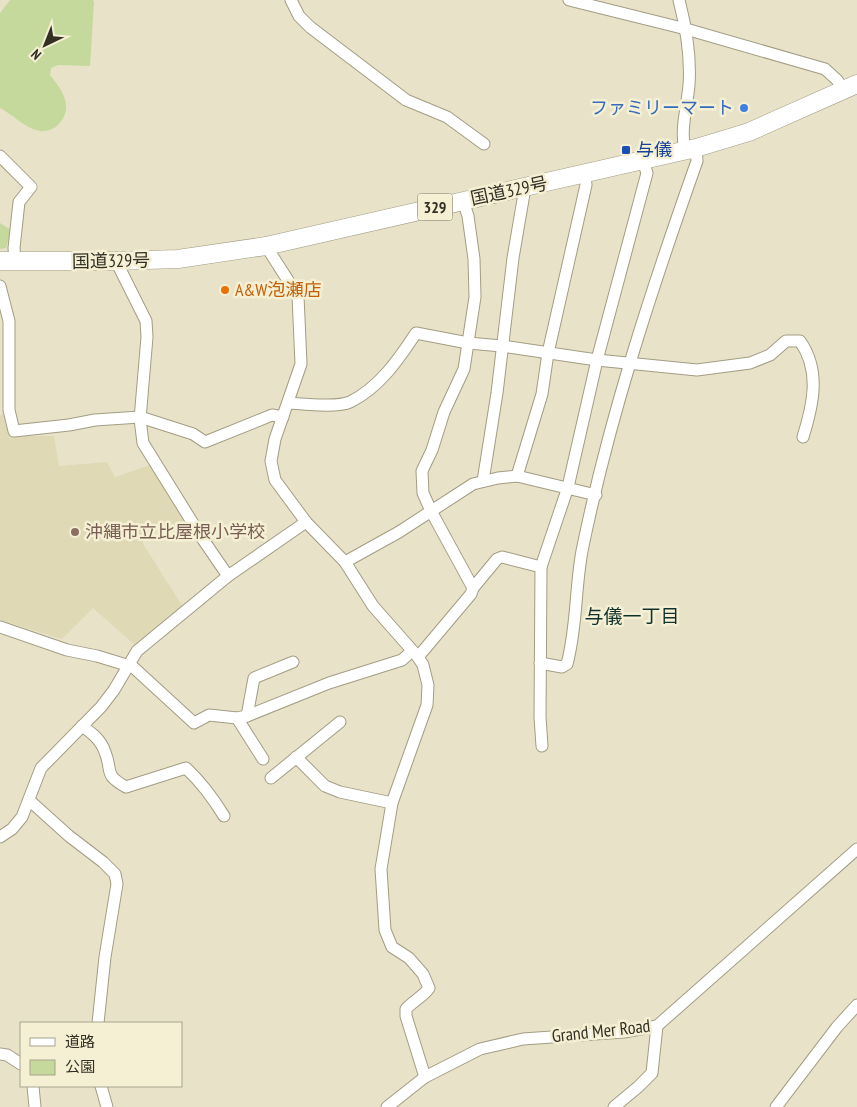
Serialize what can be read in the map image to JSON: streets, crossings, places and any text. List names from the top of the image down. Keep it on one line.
{"streets":{"highway":["国道329号","329"],"street":["Grand Mer Road"]},"districts":["与儀一丁目"],"places":{"other":["ファミリーマート","A&W泡瀬店","沖縄市立比屋根小学校"],"transit":["与儀"]},"legend":["道路","公園"],"north":"bottom left"}
